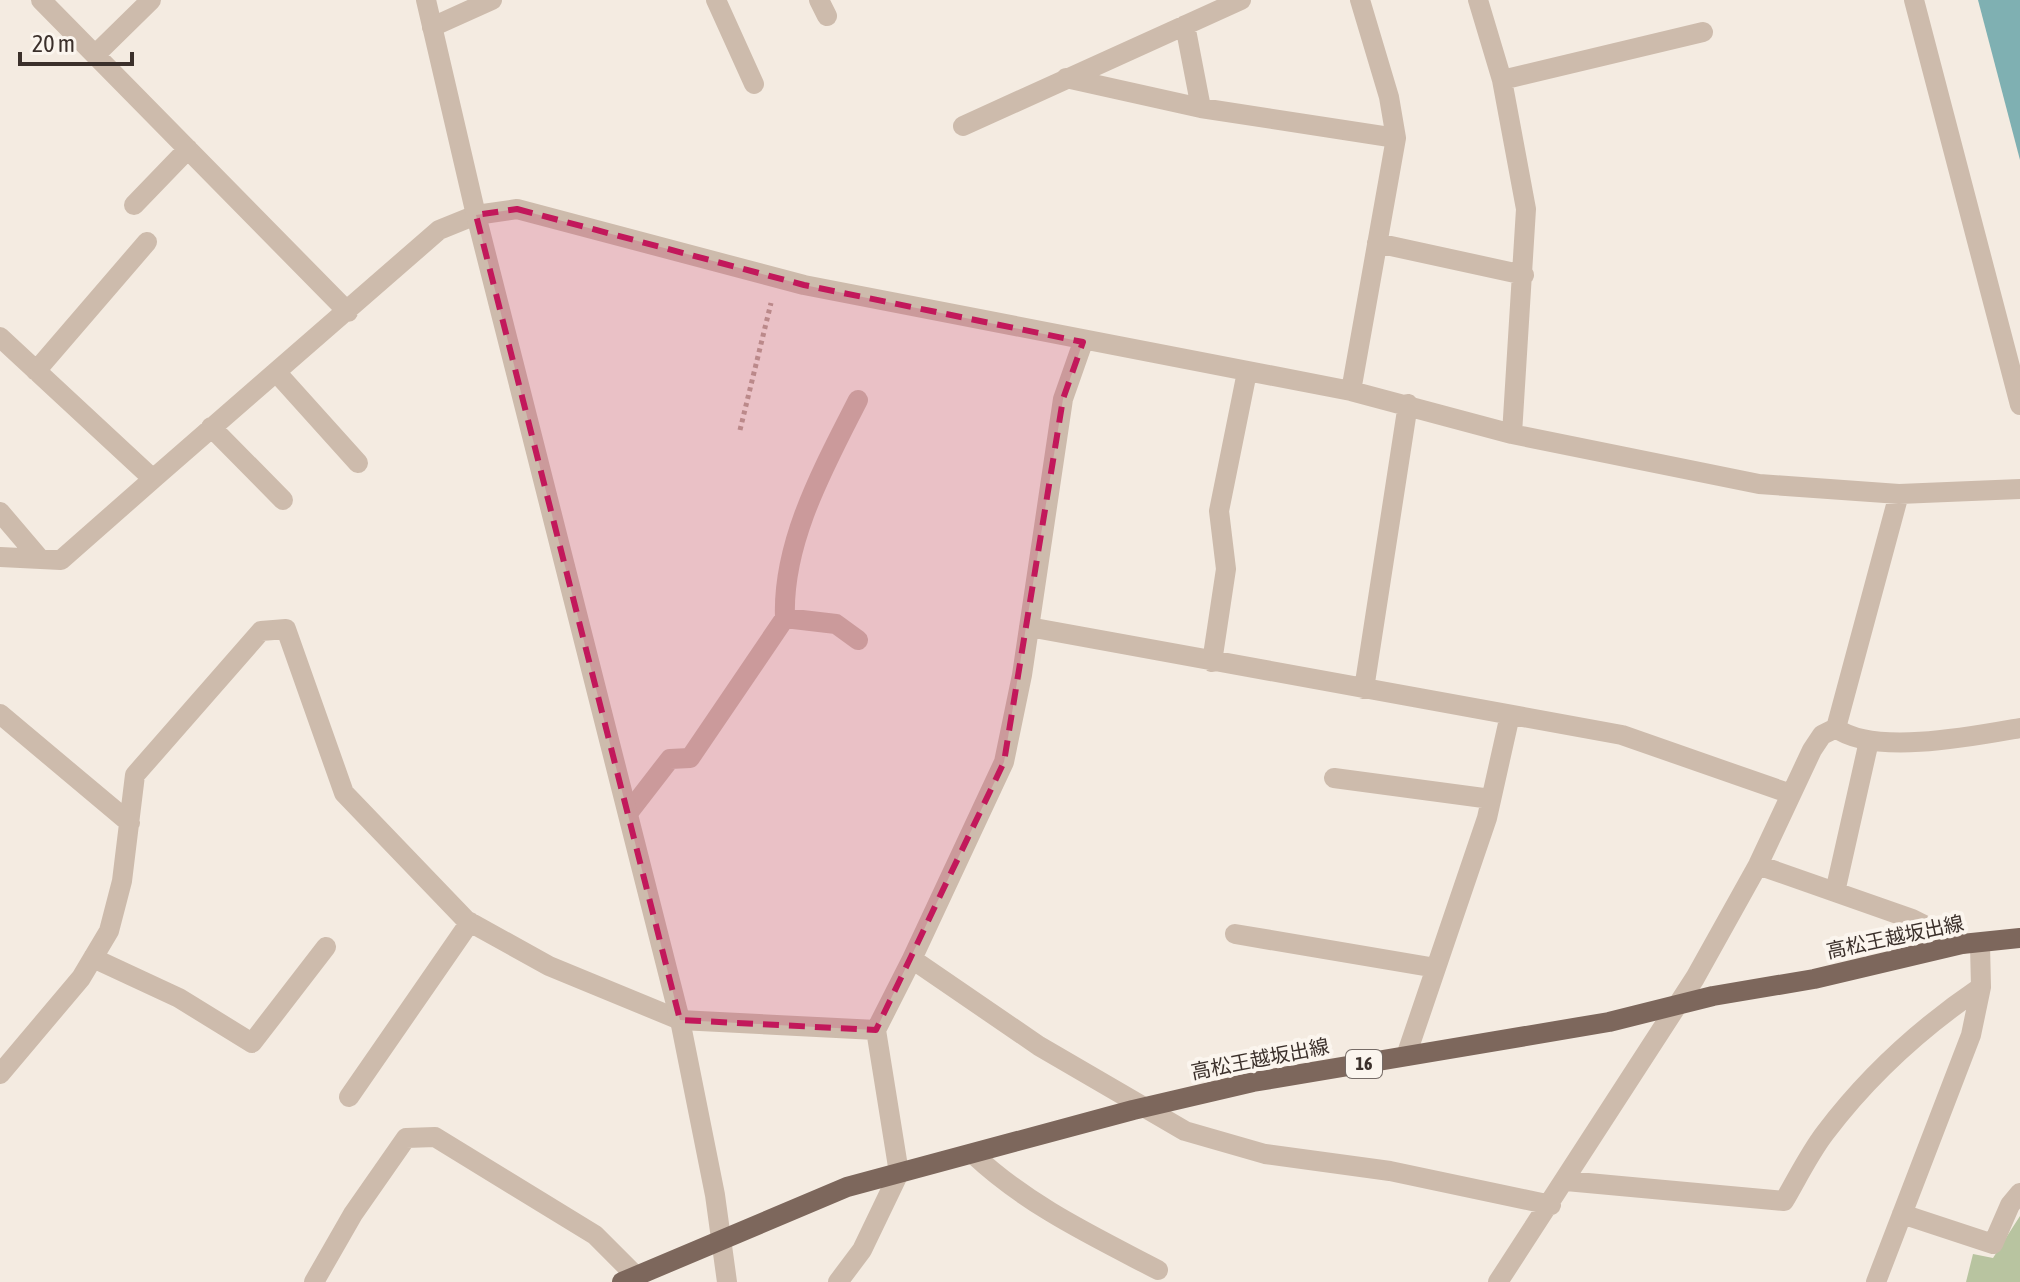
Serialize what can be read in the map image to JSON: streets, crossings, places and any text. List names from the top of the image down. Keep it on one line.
{"streets":{"main road":["高松王越坂出線","16"]},"scale_bar":"20 m"}
